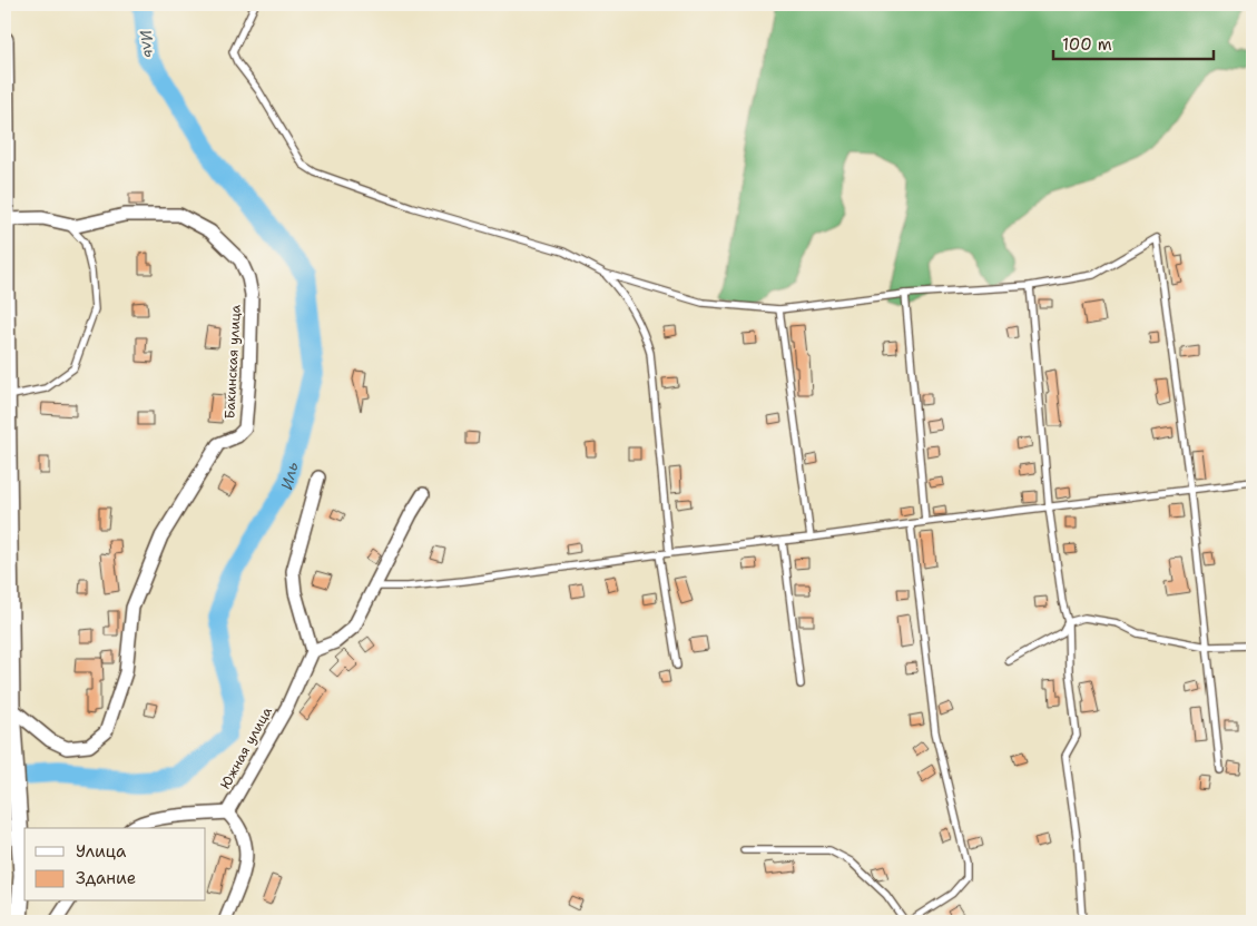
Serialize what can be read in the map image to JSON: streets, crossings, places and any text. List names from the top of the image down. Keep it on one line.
{"streets":{"street":["Бакинская улица","Южная улица"]},"water":["Иль"],"legend":["Улица","Здание"],"scale_bar":"100 m"}
